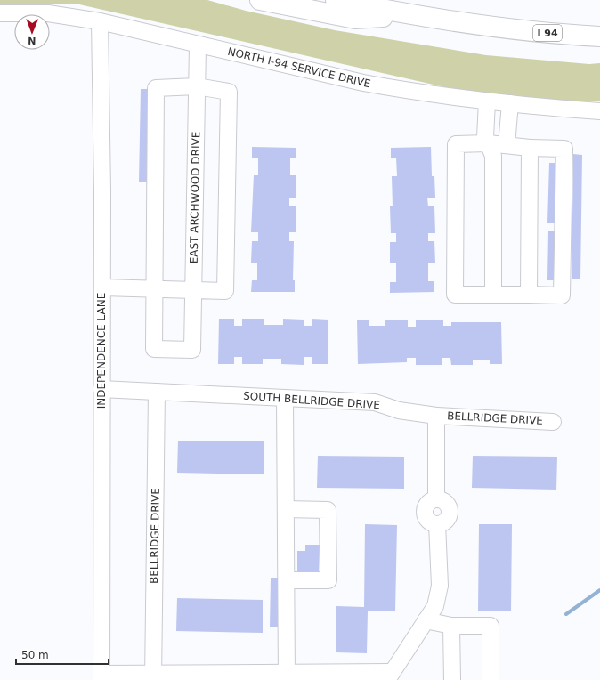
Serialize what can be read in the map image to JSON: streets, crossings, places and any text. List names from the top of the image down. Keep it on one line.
{"streets":{"highway":["I 94"],"street":["NORTH I-94 SERVICE DRIVE","EAST ARCHWOOD DRIVE","INDEPENDENCE LANE","SOUTH BELLRIDGE DRIVE","BELLRIDGE DRIVE"]},"crossings":[["NORTH I-94 SERVICE DRIVE","EAST ARCHWOOD DRIVE"],["NORTH I-94 SERVICE DRIVE","INDEPENDENCE LANE"],["INDEPENDENCE LANE","SOUTH BELLRIDGE DRIVE"],["SOUTH BELLRIDGE DRIVE","BELLRIDGE DRIVE"]],"scale_bar":"50 m","north":"bottom"}
